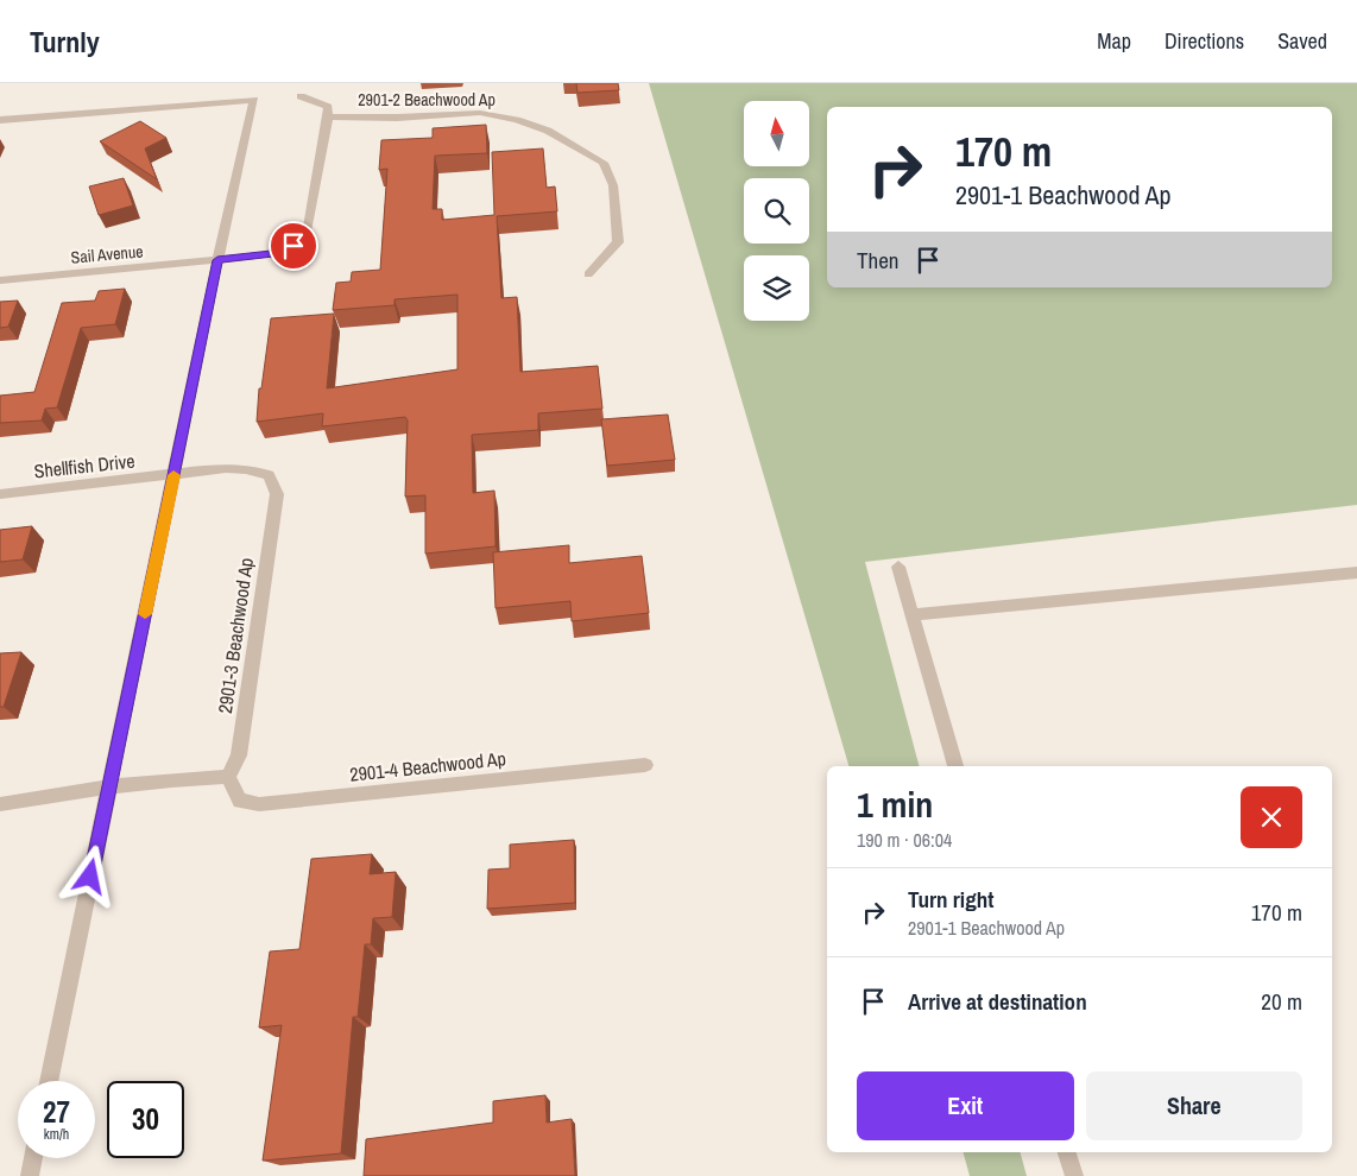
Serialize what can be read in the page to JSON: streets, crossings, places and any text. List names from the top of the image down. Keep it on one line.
{"streets":{"street":["2901-2 Beachwood Ap","Sail Avenue","Shellfish Drive","2901-3 Beachwood Ap","2901-4 Beachwood Ap"]},"crossings":[["2901-2 Beachwood Ap","Sail Avenue"],["Shellfish Drive","2901-3 Beachwood Ap"],["2901-3 Beachwood Ap","2901-4 Beachwood Ap"]],"north":"top","page":{"header":"Turnly","nav":["Map","Directions","Saved"],"turn":["170 m","2901-1 Beachwood Ap"],"then":"Then","heading":["1 min","190 m · 06:04"],"list":[{"name":"Turn right","note":"2901-1 Beachwood Ap","value":"170 m"},{"name":"Arrive at destination","value":"20 m"}],"buttons":["Exit","Share"],"speed":"27 km/h","limit":"30"}}
